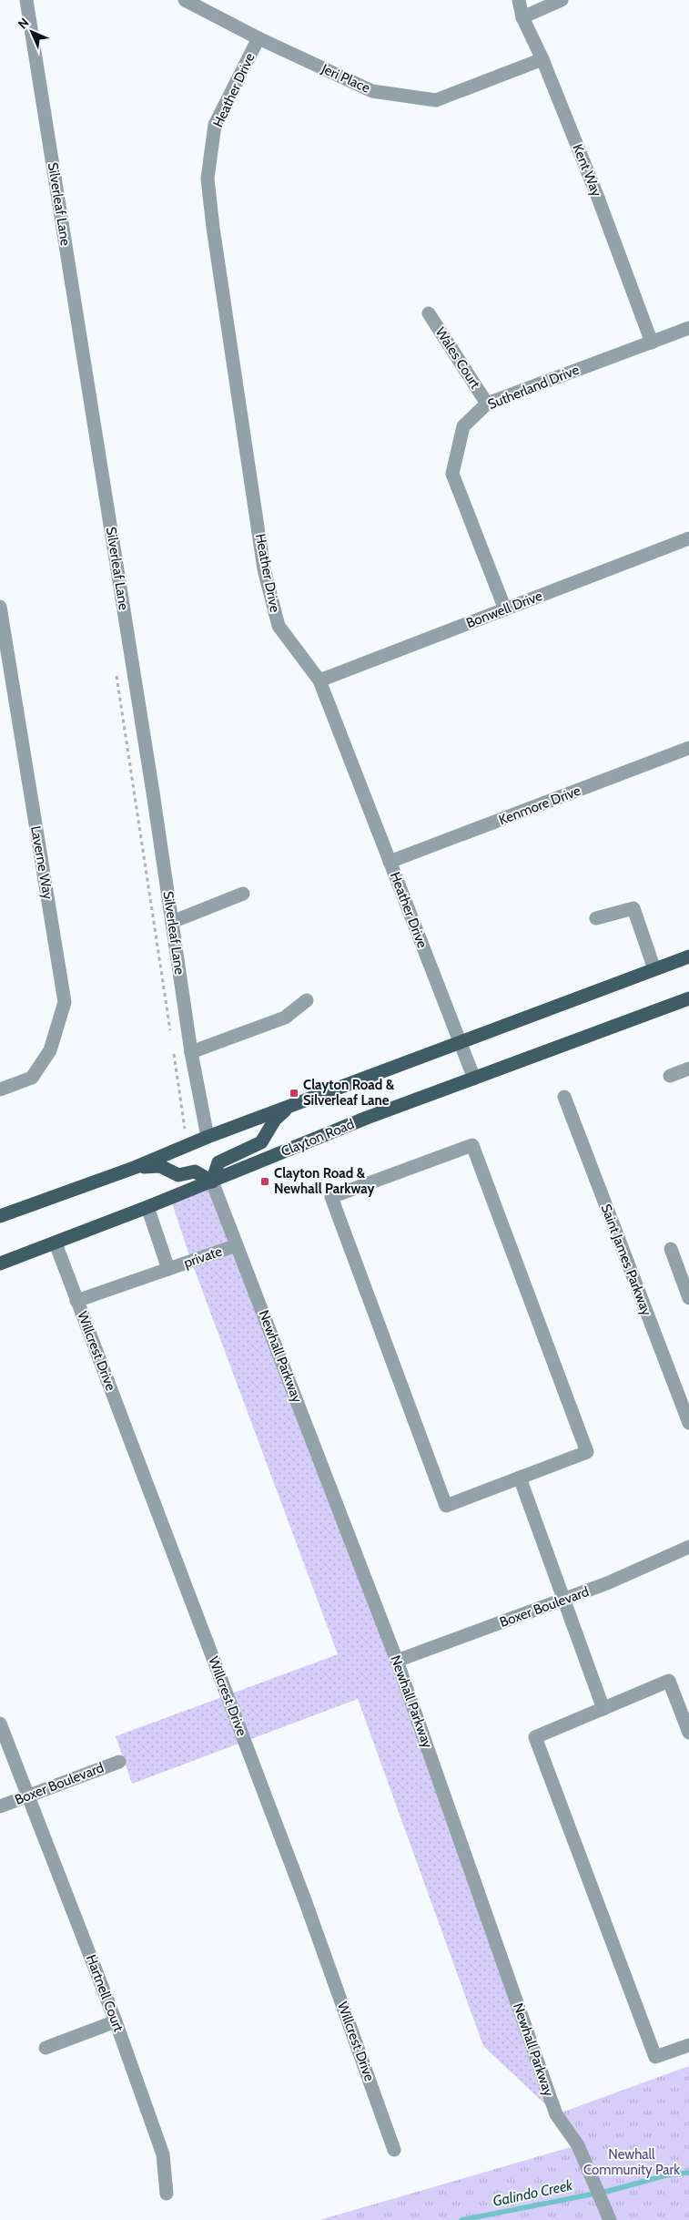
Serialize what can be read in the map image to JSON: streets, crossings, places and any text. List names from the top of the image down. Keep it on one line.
{"streets":{"main road":["Clayton Road"],"street":["Jeri Place","Heather Drive","Kent Way","Silverleaf Lane","Wales Court","Sutherland Drive","Bonwell Drive","Kenmore Drive","Laverne Way","private","Saint James Parkway","Willcrest Drive","Newhall Parkway","Boxer Boulevard","Hartnell Court"]},"crossings":[["Jeri Place","Heather Drive"],["Jeri Place","Kent Way"],["Heather Drive","Bonwell Drive"],["Heather Drive","Kenmore Drive"],["Heather Drive","Clayton Road"],["Kent Way","Sutherland Drive"],["Wales Court","Sutherland Drive"],["Sutherland Drive","Bonwell Drive"],["Clayton Road","Willcrest Drive"],["Clayton Road","Newhall Parkway"],["private","Willcrest Drive"],["private","Newhall Parkway"],["Newhall Parkway","Boxer Boulevard"],["Boxer Boulevard","Hartnell Court"]],"water":["Galindo Creek"],"parks":["Newhall Community Park"],"places":{"transit":["Clayton Road & Silverleaf Lane","Clayton Road & Newhall Parkway"]},"north":"top left"}
